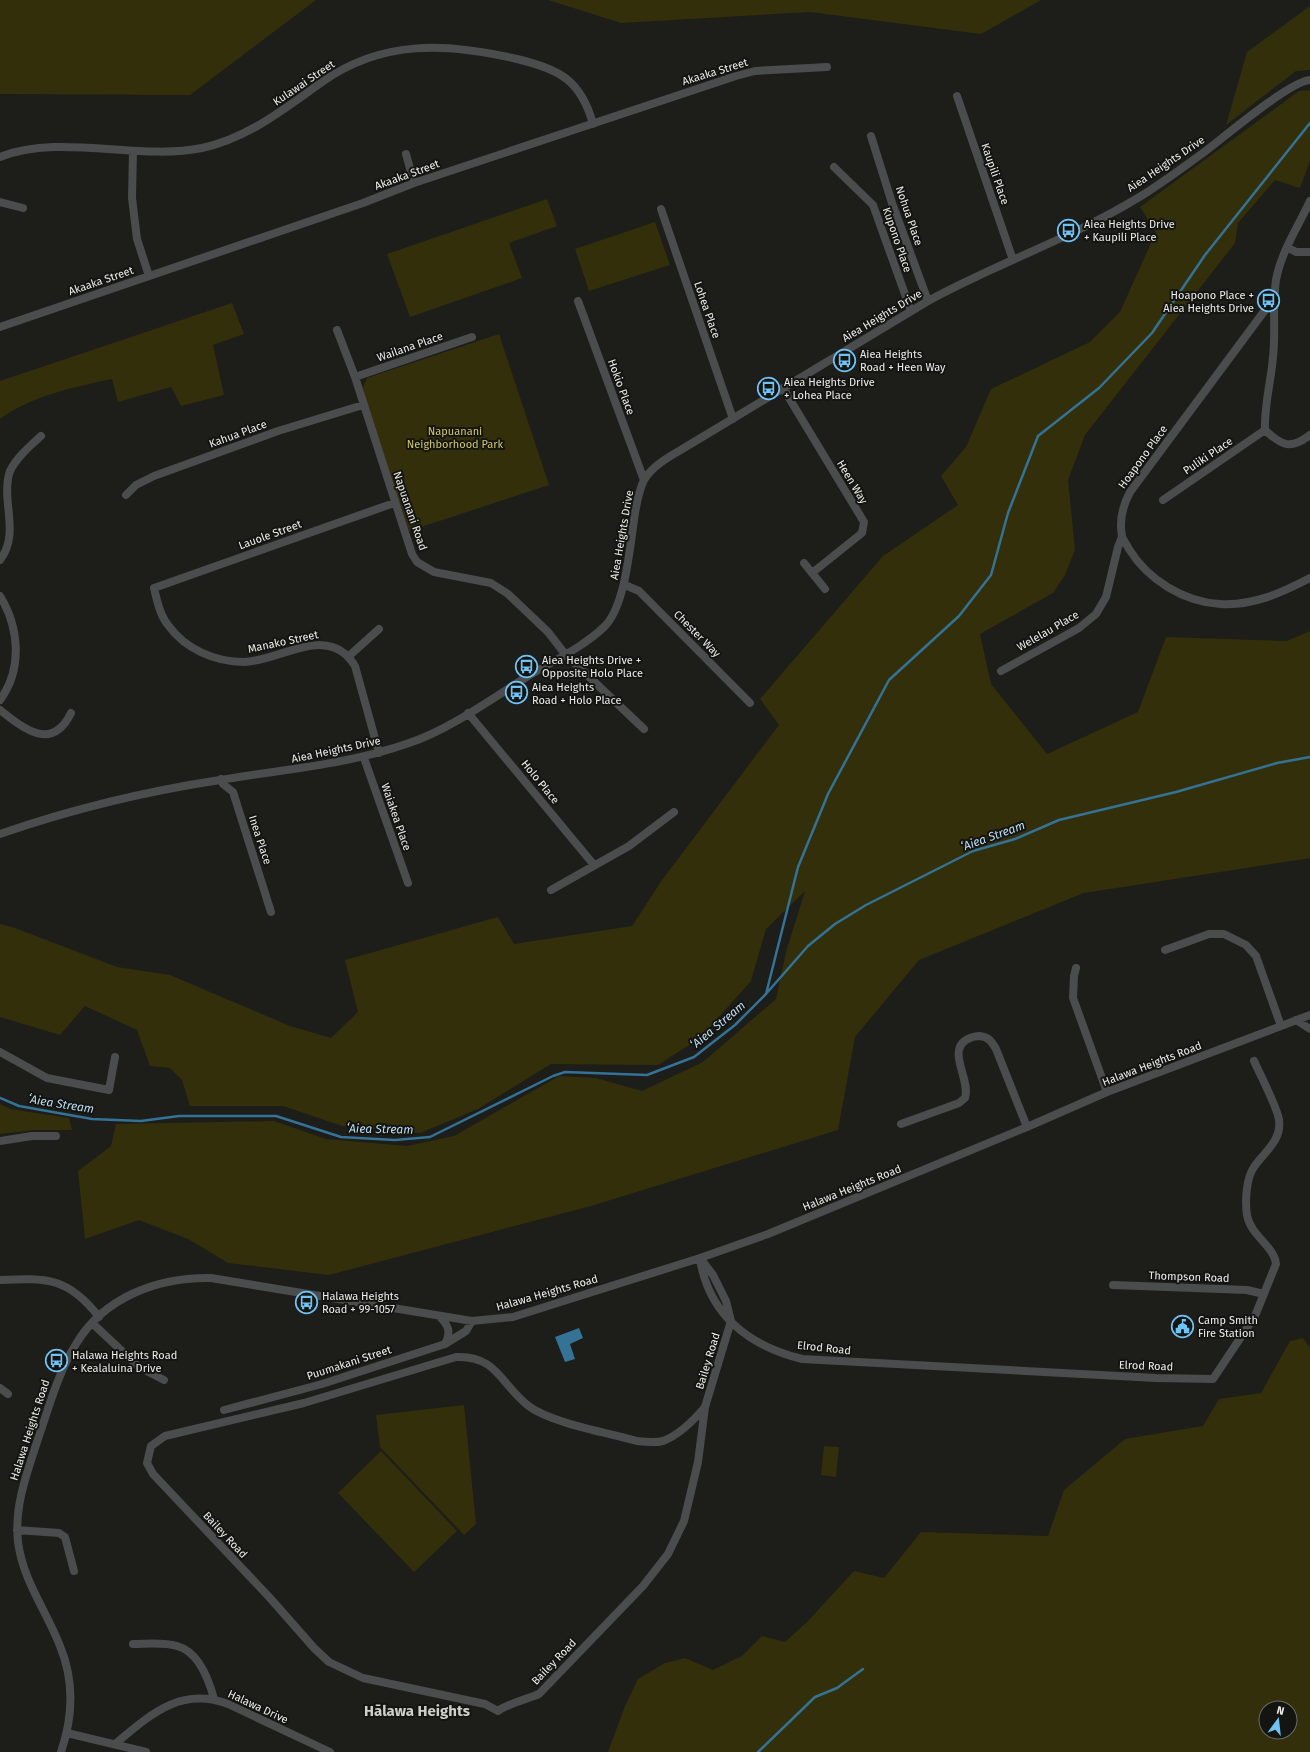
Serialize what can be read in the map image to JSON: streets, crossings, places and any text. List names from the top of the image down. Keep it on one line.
{"streets":{"street":["Akaaka Street","Kulawai Street","Aiea Heights Drive","Kaupili Place","Nohua Place","Kupono Place","Lohea Place","Wailana Place","Hokio Place","Kahua Place","Puliki Place","Hoapono Place","Heen Way","Napuanani Road","Lauole Street","Welelau Place","Chester Way","Manako Street","Holo Place","Waiakea Place","Inea Place","Halawa Heights Road","Thompson Road","Elrod Road","Bailey Road","Puumakani Street","Halawa Drive"]},"crossings":[["Akaaka Street","Kulawai Street"],["Aiea Heights Drive","Kaupili Place"],["Aiea Heights Drive","Nohua Place"],["Aiea Heights Drive","Kupono Place"],["Aiea Heights Drive","Lohea Place"],["Aiea Heights Drive","Hokio Place"],["Aiea Heights Drive","Heen Way"],["Aiea Heights Drive","Napuanani Road"],["Aiea Heights Drive","Chester Way"],["Aiea Heights Drive","Holo Place"],["Aiea Heights Drive","Waiakea Place"],["Aiea Heights Drive","Inea Place"],["Wailana Place","Napuanani Road"],["Kahua Place","Napuanani Road"],["Hoapono Place","Welelau Place"],["Napuanani Road","Lauole Street"],["Lauole Street","Manako Street"],["Halawa Heights Road","Bailey Road"],["Halawa Heights Road","Puumakani Street"],["Thompson Road","Elrod Road"],["Elrod Road","Bailey Road"]],"districts":["Hālawa Heights"],"water":["ʻAiea Stream"],"parks":["Napuanani Neighborhood Park"],"places":{"bus stop":["Aiea Heights Drive + Kaupili Place","Hoapono Place + Aiea Heights Drive","Aiea Heights Road + Heen Way","Aiea Heights Drive + Lohea Place","Aiea Heights Drive + Opposite Holo Place","Aiea Heights Road + Holo Place","Halawa Heights Road + 99-1057","Halawa Heights Road + Kealaluina Drive"],"public building":["Camp Smith Fire Station"]},"north":"top"}
